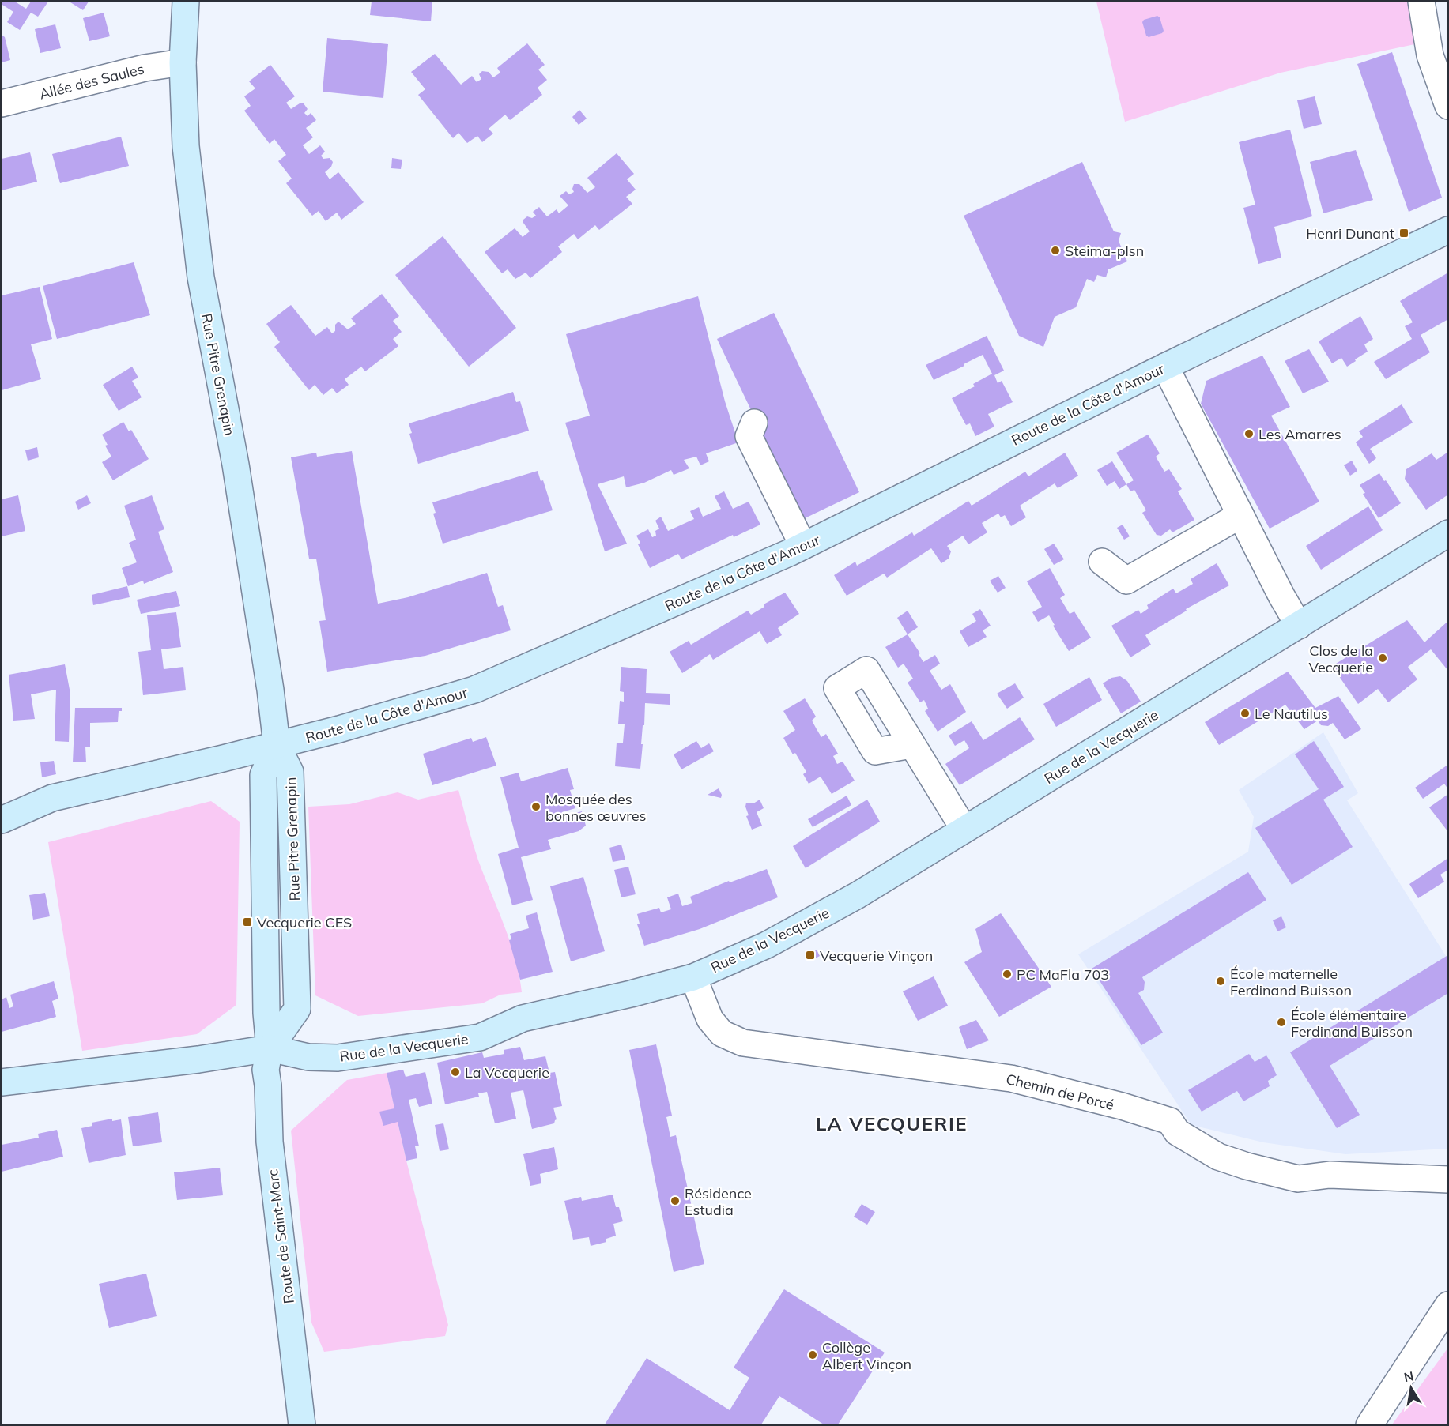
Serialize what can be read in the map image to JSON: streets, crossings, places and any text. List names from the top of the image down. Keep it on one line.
{"streets":{"main road":["Rue Pitre Grenapin","Route de la Côte d'Amour","Rue de la Vecquerie","Route de Saint-Marc"],"street":["Allée des Saules","Chemin de Porcé"]},"crossings":[["Allée des Saules","Rue Pitre Grenapin"],["Rue Pitre Grenapin","Route de la Côte d'Amour"],["Rue Pitre Grenapin","Rue de la Vecquerie"],["Rue Pitre Grenapin","Route de Saint-Marc"],["Rue de la Vecquerie","Chemin de Porcé"],["Rue de la Vecquerie","Route de Saint-Marc"]],"districts":["LA VECQUERIE"],"places":{"transit":["Henri Dunant","Vecquerie CES","Vecquerie Vinçon"],"other":["Steima-plsn","Les Amarres","Clos de la Vecquerie","Le Nautilus","Mosquée des bonnes œuvres","PC MaFla 703","École maternelle Ferdinand Buisson","École élémentaire Ferdinand Buisson","La Vecquerie","Résidence Estudia","Collège Albert Vinçon"]},"north":"top"}
